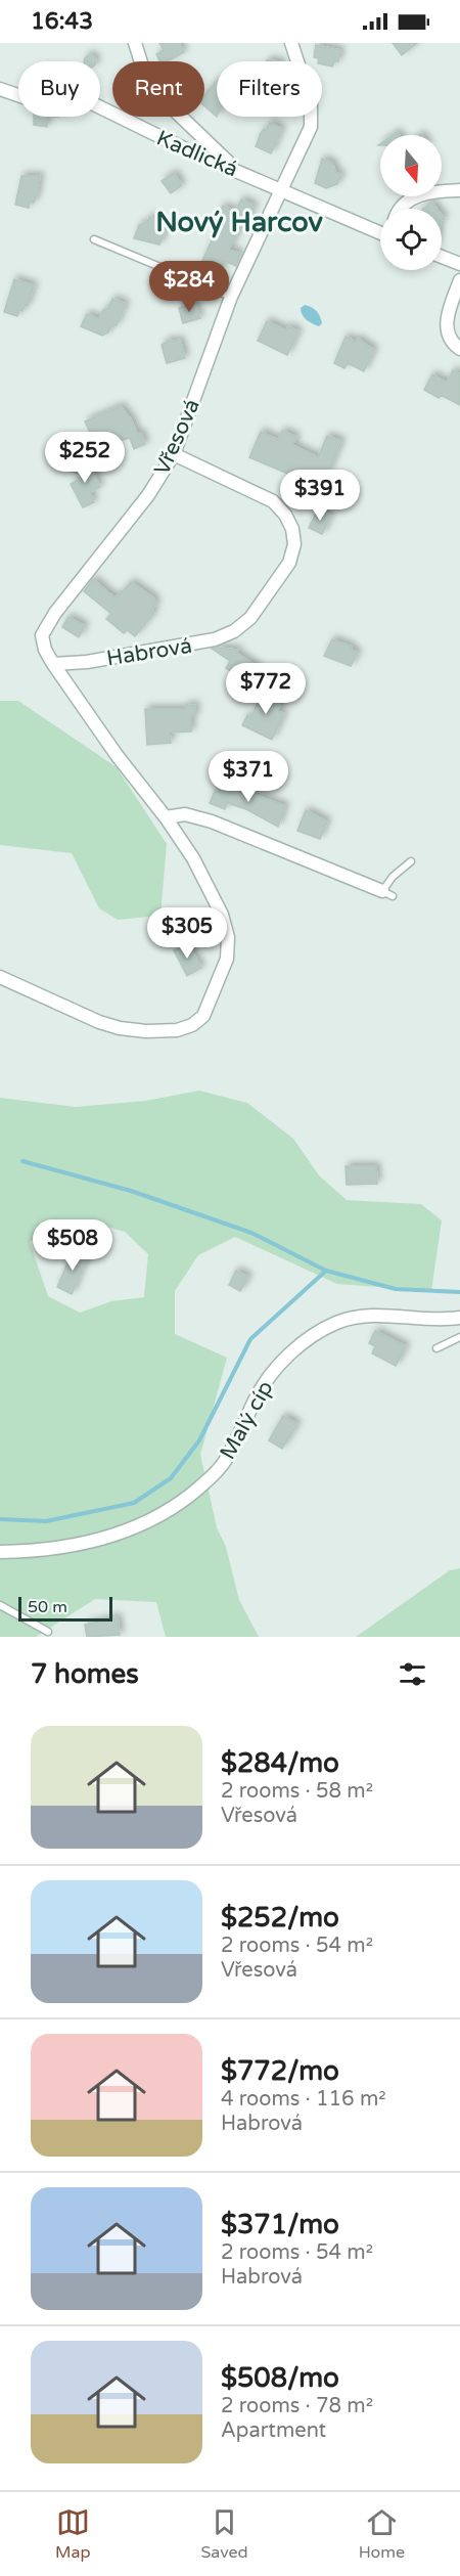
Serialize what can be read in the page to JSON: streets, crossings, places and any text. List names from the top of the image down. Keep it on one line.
{"streets":{"street":["Kadlická","Vřesová","Habrová","Malý cíp"]},"crossings":[["Kadlická","Vřesová"],["Vřesová","Habrová"]],"districts":["Nový Harcov"],"scale_bar":"50 m","north":"bottom","page":{"status":"16:43","chip":["Buy","Rent","Filters"],"price":["$284","$252","$391","$772","$371","$305","$508"],"scale":"50 m","heading":"7 homes","list":[{"name":"$284/mo","note":"2 rooms · 58 m² · Vřesová"},{"name":"$252/mo","note":"2 rooms · 54 m² · Vřesová"},{"name":"$772/mo","note":"4 rooms · 116 m² · Habrová"},{"name":"$371/mo","note":"2 rooms · 54 m² · Habrová"},{"name":"$508/mo","note":"2 rooms · 78 m² · Apartment"}],"tabs":["Map","Saved","Home"]}}
